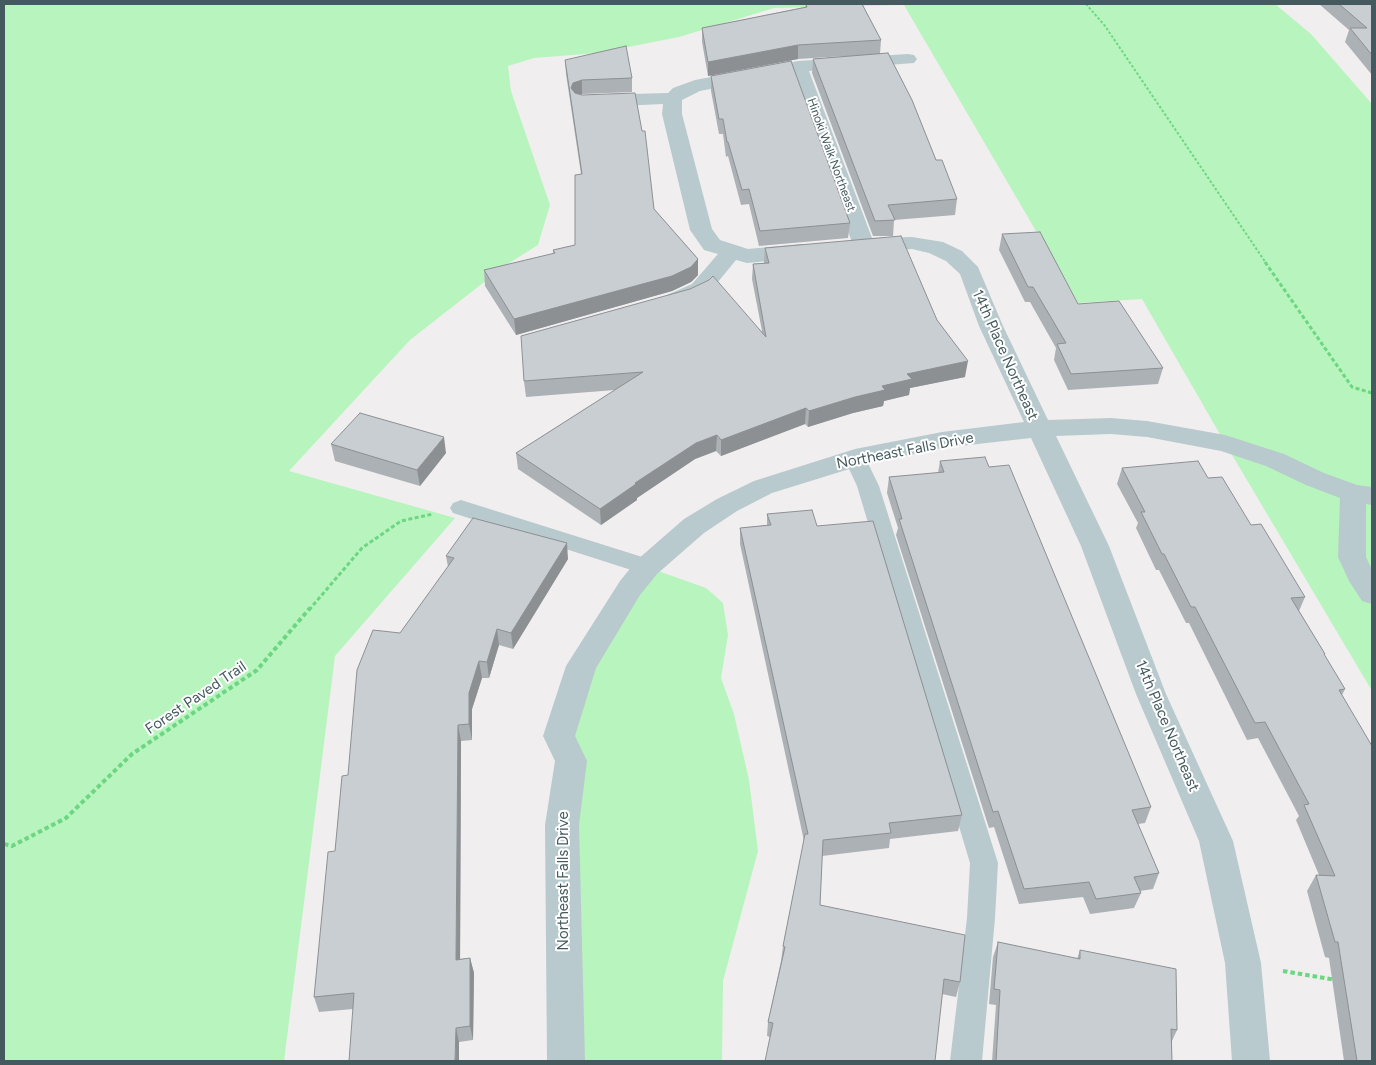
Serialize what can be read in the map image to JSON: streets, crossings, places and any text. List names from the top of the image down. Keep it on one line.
{"streets":{"street":["Hinoki Walk Northeast","14th Place Northeast","Northeast Falls Drive"],"path":["Forest Paved Trail"]},"crossings":[["Hinoki Walk Northeast","14th Place Northeast"],["14th Place Northeast","Northeast Falls Drive"]]}
